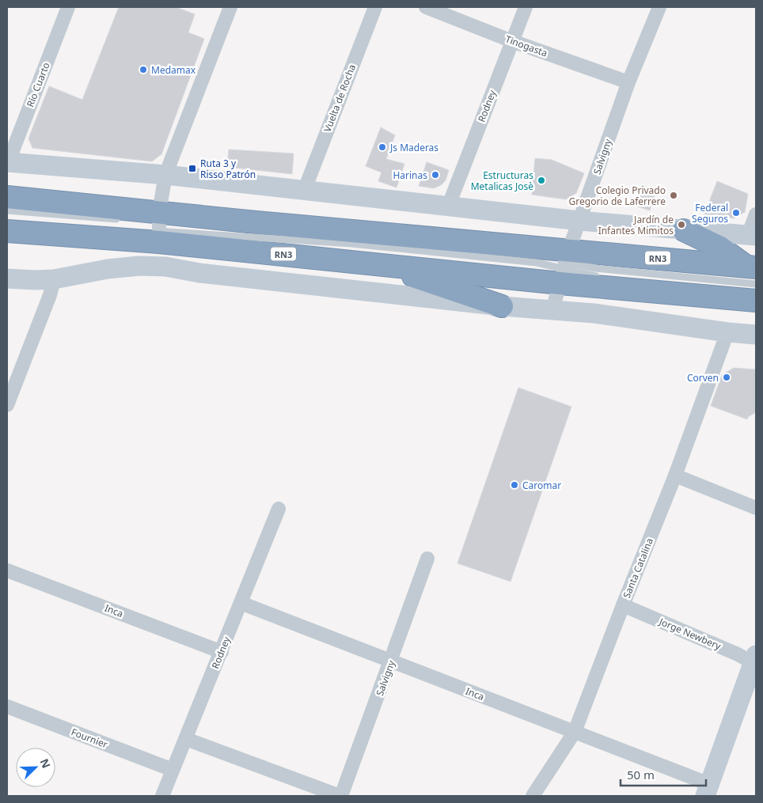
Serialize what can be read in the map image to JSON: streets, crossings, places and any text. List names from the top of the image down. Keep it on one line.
{"streets":{"highway":["RN3"],"street":["Tinogasta","Río Cuarto","Vuelta de Rocha","Rodney","Salvigny","Santa Catalina","Inca","Jorge Newbery","Fournier"]},"crossings":[["Tinogasta","Rodney"],["Tinogasta","Salvigny"],["Rodney","Inca"],["Rodney","Fournier"],["Salvigny","RN3"],["Salvigny","Inca"],["Santa Catalina","Inca"],["Santa Catalina","Jorge Newbery"]],"places":{"other":["Medamax","Js Maderas","Harinas","Estructuras Metalicas Josè","Colegio Privado Gregorio de Laferrere","Federal Seguros","Jardín de Infantes Mimitos","Corven","Caromar"],"transit":["Ruta 3 y Risso Patrón"]},"scale_bar":"50 m","north":"top right"}
